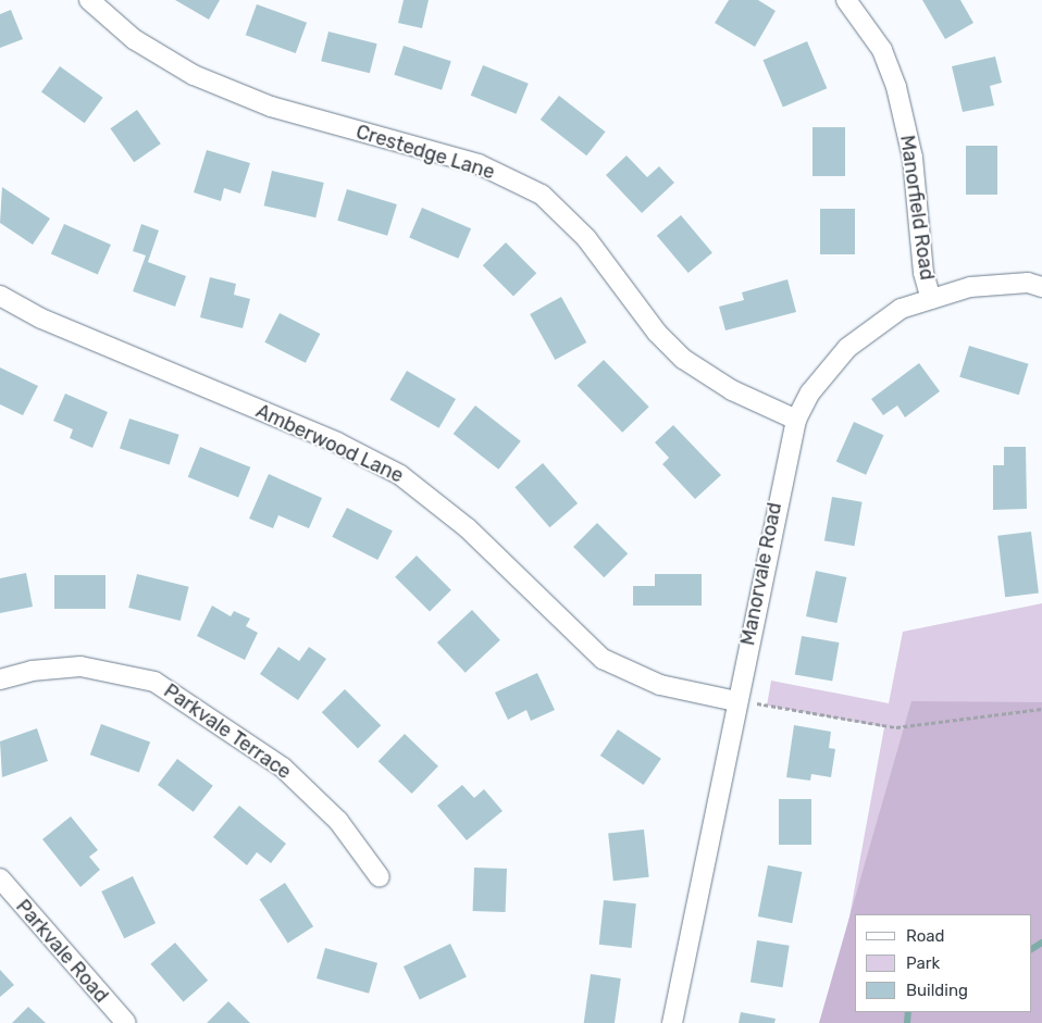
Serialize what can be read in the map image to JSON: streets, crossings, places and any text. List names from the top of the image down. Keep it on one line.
{"streets":{"street":["Crestedge Lane","Manorfield Road","Amberwood Lane","Manorvale Road","Parkvale Terrace","Parkvale Road"]},"crossings":[["Crestedge Lane","Manorvale Road"],["Manorfield Road","Manorvale Road"],["Amberwood Lane","Manorvale Road"]],"legend":["Road","Park","Building"]}
